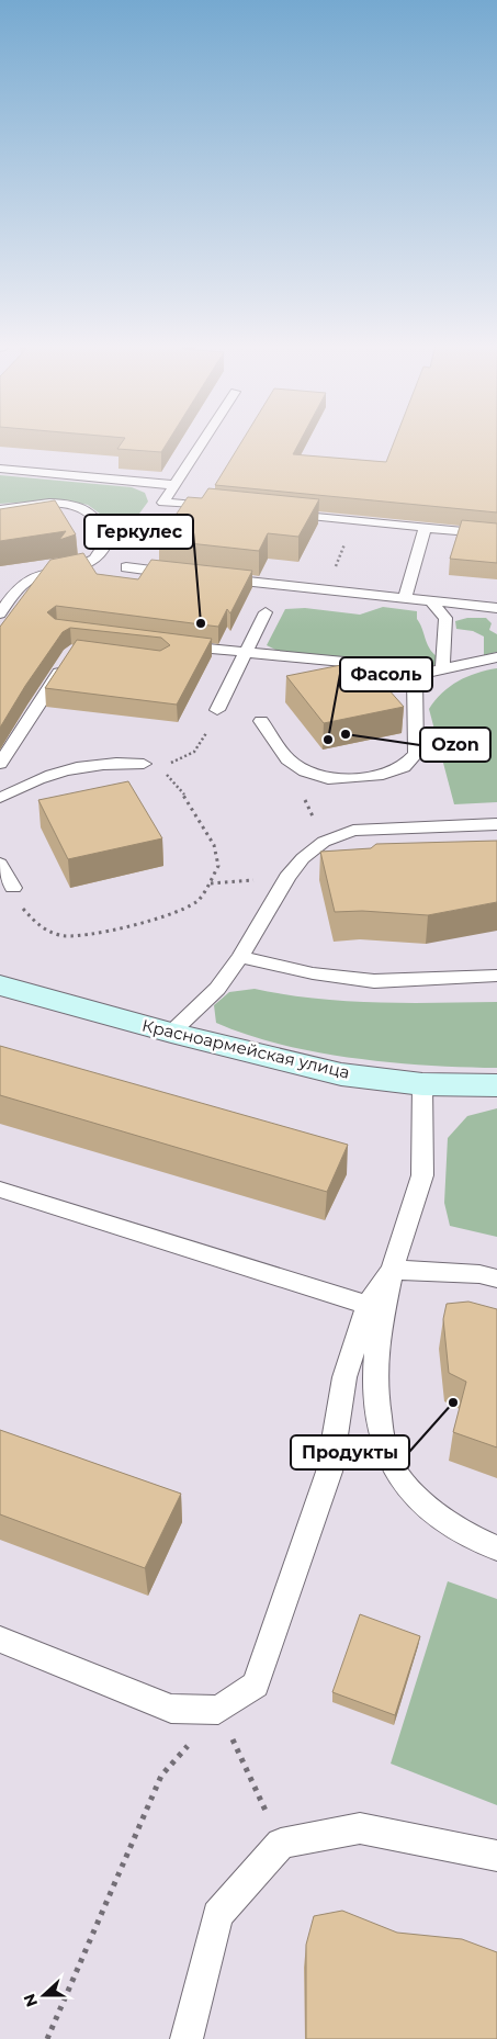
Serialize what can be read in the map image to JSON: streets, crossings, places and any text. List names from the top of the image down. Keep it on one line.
{"streets":{"street":["Красноармейская улица"]},"places":["Геркулес","Ozon","Фасоль","Продукты"],"north":"left"}
